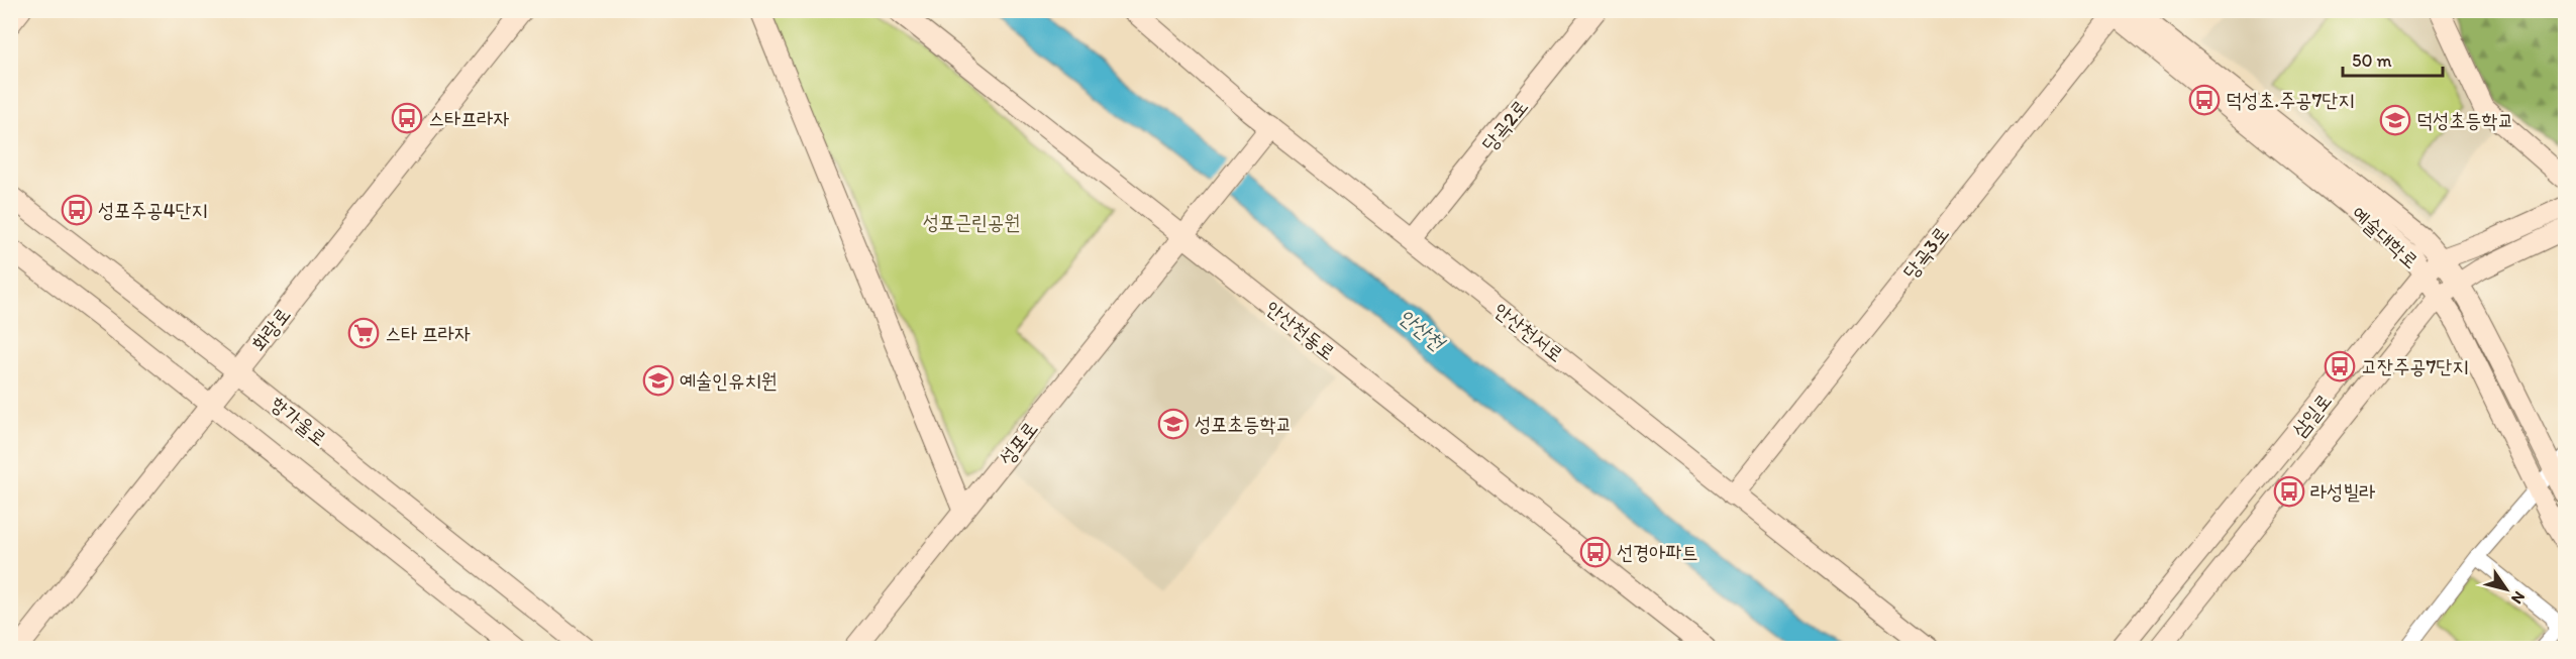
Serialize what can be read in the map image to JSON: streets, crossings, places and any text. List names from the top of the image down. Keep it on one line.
{"streets":{"street":["당곡2로","예술대학로","당곡3로","화랑로","안산천동로","안산천서로","삼일로","항가울로","성포로"]},"crossings":[["당곡2로","안산천서로"],["예술대학로","당곡3로"],["예술대학로","삼일로"],["당곡3로","안산천서로"],["화랑로","항가울로"],["안산천동로","성포로"],["안산천서로","성포로"]],"water":["안산천"],"parks":["성포근린공원"],"places":{"bus stop":["덕성초.주공7단지","스타프라자","성포주공4단지","고잔주공7단지","라성빌라","선경아파트"],"school or university":["덕성초등학교","예술인유치원","성포초등학교"],"supermarket":["스타 프라자"]},"scale_bar":"50 m","north":"bottom right"}
